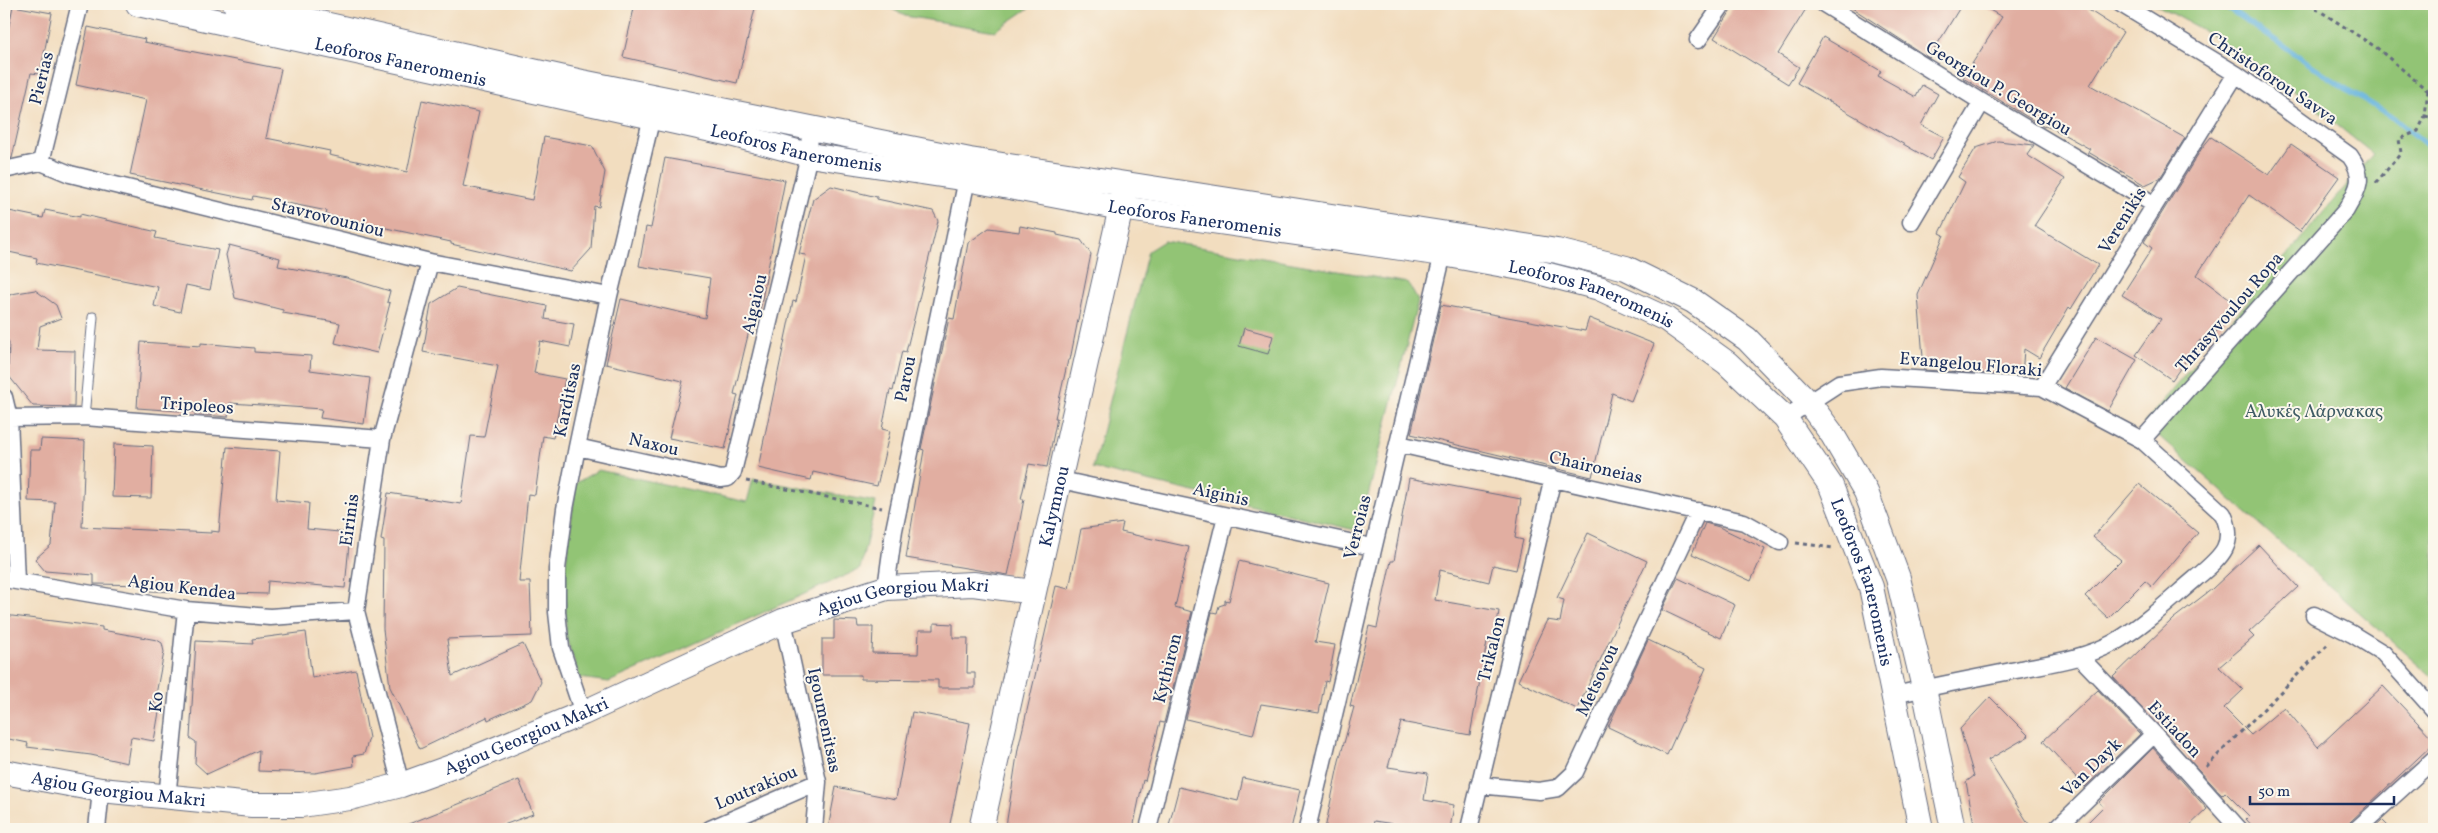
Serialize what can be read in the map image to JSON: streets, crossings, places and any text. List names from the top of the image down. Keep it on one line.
{"streets":{"main road":["Leoforos Faneromenis","Kalymnou","Agiou Georgiou Makri"],"street":["Pierias","Christoforou Savva","Georgiou P. Georgiou","Stavrovouniou","Verenikis","Aigaiou","Thrasyvoulou Ropa","Evangelou Floraki","Parou","Karditsas","Tripoleos","Naxou","Chaironeias","Aiginis","Eirinis","Verroias","Agiou Kendea","Trikalon","Kythiron","Metsovou","Ko","Igoumenitsas","Estiadon","Van Dayk","Loutrakiou"]},"crossings":[["Leoforos Faneromenis","Aigaiou"],["Leoforos Faneromenis","Evangelou Floraki"],["Leoforos Faneromenis","Parou"],["Leoforos Faneromenis","Karditsas"],["Leoforos Faneromenis","Kalymnou"],["Leoforos Faneromenis","Verroias"],["Pierias","Stavrovouniou"],["Christoforou Savva","Verenikis"],["Christoforou Savva","Thrasyvoulou Ropa"],["Georgiou P. Georgiou","Verenikis"],["Stavrovouniou","Karditsas"],["Stavrovouniou","Eirinis"],["Verenikis","Evangelou Floraki"],["Aigaiou","Naxou"],["Thrasyvoulou Ropa","Evangelou Floraki"],["Evangelou Floraki","Estiadon"],["Parou","Agiou Georgiou Makri"],["Karditsas","Naxou"],["Karditsas","Agiou Georgiou Makri"],["Tripoleos","Eirinis"],["Chaironeias","Verroias"],["Chaironeias","Trikalon"],["Chaironeias","Metsovou"],["Aiginis","Kalymnou"],["Aiginis","Verroias"],["Aiginis","Kythiron"],["Kalymnou","Agiou Georgiou Makri"],["Eirinis","Agiou Kendea"],["Eirinis","Agiou Georgiou Makri"],["Agiou Kendea","Ko"],["Agiou Georgiou Makri","Ko"],["Agiou Georgiou Makri","Igoumenitsas"],["Trikalon","Metsovou"],["Igoumenitsas","Loutrakiou"],["Estiadon","Van Dayk"]],"parks":["Αλυκές Λάρνακας"],"scale_bar":"50 m"}
